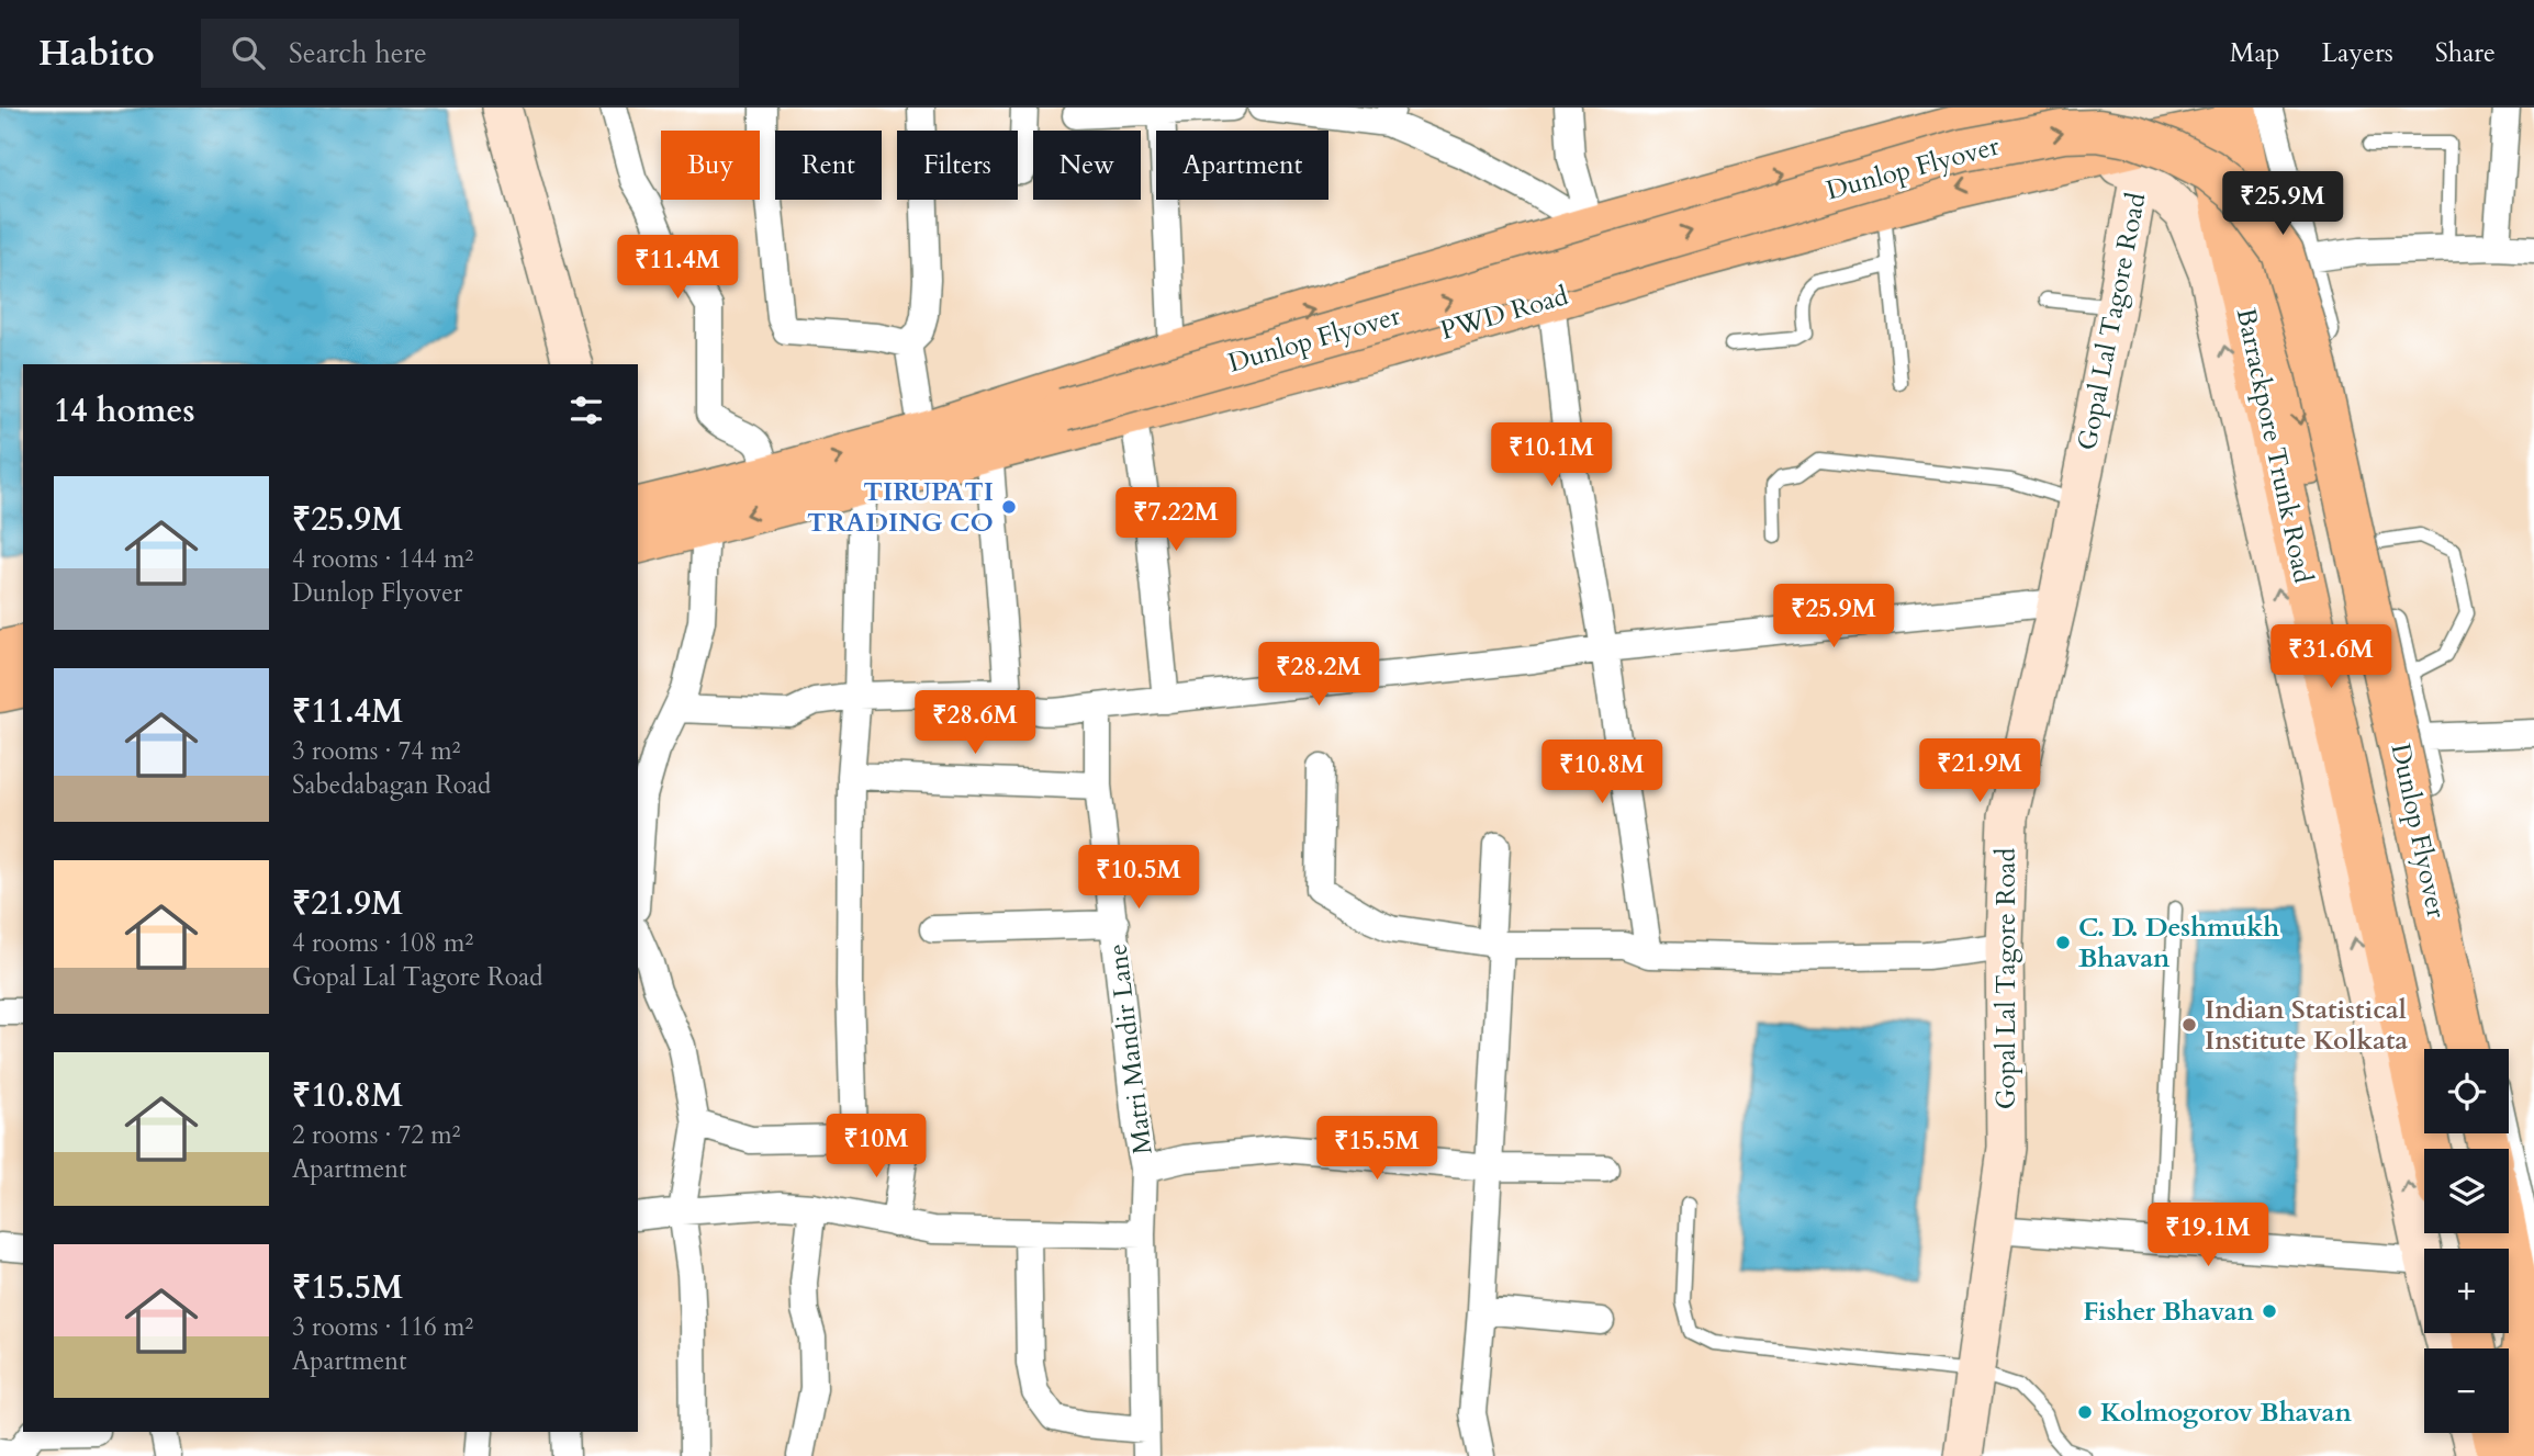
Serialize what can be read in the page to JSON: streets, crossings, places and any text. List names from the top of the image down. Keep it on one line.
{"streets":{"main road":["Dunlop Flyover","PWD Road","Barrackpore Trunk Road"],"street":["Gopal Lal Tagore Road","Matri Mandir Lane"]},"crossings":[["Dunlop Flyover","PWD Road"],["PWD Road","Barrackpore Trunk Road"]],"places":["TIRUPATI TRADING CO","C. D. Deshmukh Bhavan","Indian Statistical Institute Kolkata","Fisher Bhavan","Kolmogorov Bhavan"],"page":{"header":"Habito","search":"Search here","nav":["Map","Layers","Share"],"chip":["Buy","Rent","Filters","New","Apartment"],"price":["₹25.9M","₹11.4M","₹10.1M","₹7.22M","₹25.9M","₹31.6M","₹28.2M","₹28.6M","₹21.9M","₹10.8M","₹10.5M","₹10M","₹15.5M","₹19.1M"],"heading":"14 homes","list":[{"name":"₹25.9M","note":"4 rooms · 144 m² · Dunlop Flyover"},{"name":"₹11.4M","note":"3 rooms · 74 m² · Sabedabagan Road"},{"name":"₹21.9M","note":"4 rooms · 108 m² · Gopal Lal Tagore Road"},{"name":"₹10.8M","note":"2 rooms · 72 m² · Apartment"},{"name":"₹15.5M","note":"3 rooms · 116 m² · Apartment"}],"map_buttons":["+","−"]}}
